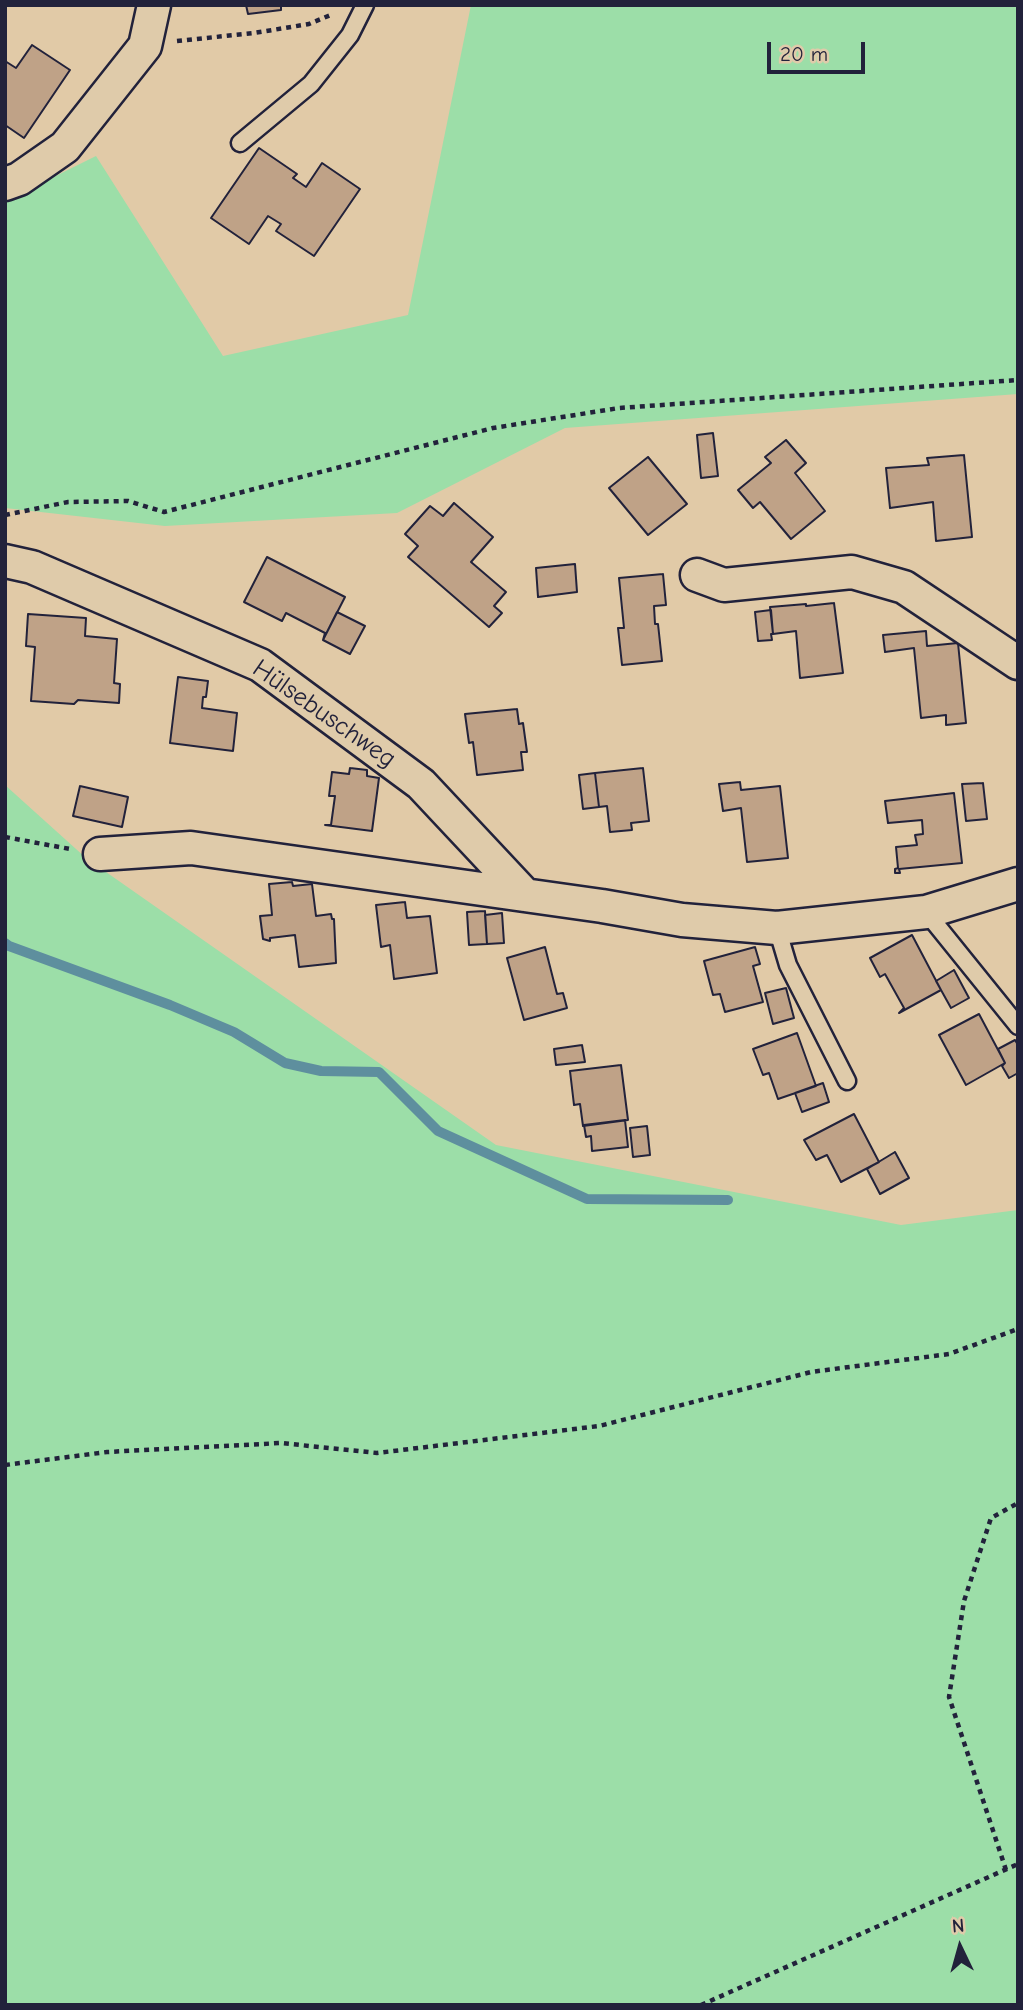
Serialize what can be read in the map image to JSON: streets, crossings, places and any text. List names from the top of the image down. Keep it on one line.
{"streets":{"street":["Hülsebuschweg"]},"scale_bar":"20 m","north":"top"}
